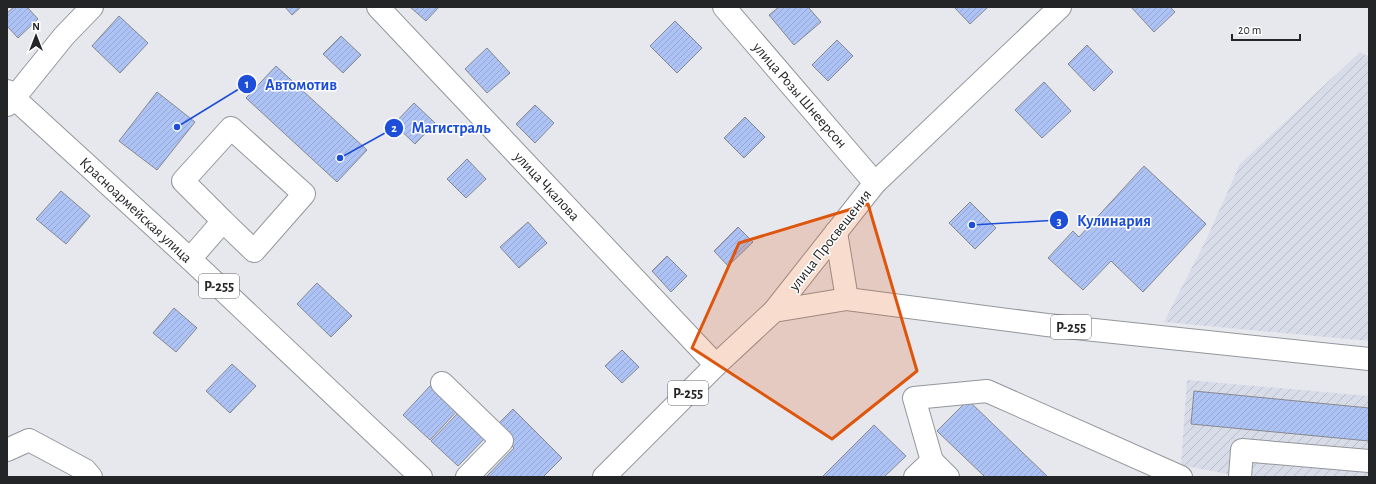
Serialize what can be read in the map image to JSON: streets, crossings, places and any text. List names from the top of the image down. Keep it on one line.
{"streets":{"main road":["улица Розы Шнеерсон","улица Чкалова","Красноармейская улица","улица Просвещения","Р-255"]},"crossings":[["улица Розы Шнеерсон","улица Просвещения"],["улица Чкалова","улица Просвещения"],["улица Просвещения","Р-255"]],"places":["Автомотив","Магистраль","Кулинария"],"scale_bar":"20 m","north":"top"}
